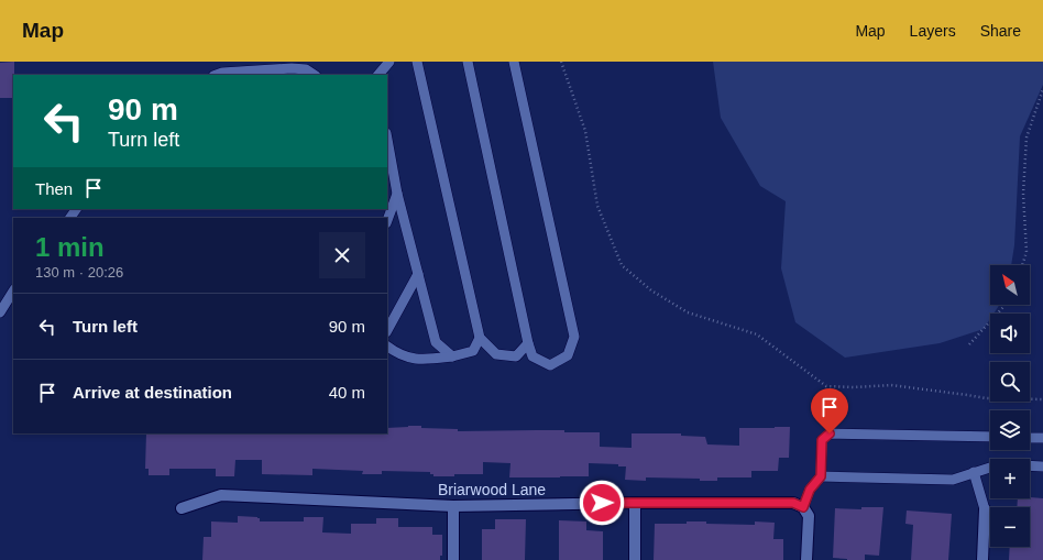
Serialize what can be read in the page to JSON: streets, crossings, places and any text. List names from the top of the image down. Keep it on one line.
{"streets":{"street":["Briarwood Lane"]},"north":"top left","page":{"header":"Map","nav":["Map","Layers","Share"],"turn":["90 m","Turn left"],"then":"Then","heading":["1 min","130 m · 20:26"],"map_buttons":["+","−"],"list":[{"name":"Turn left","value":"90 m"},{"name":"Arrive at destination","value":"40 m"}]}}
